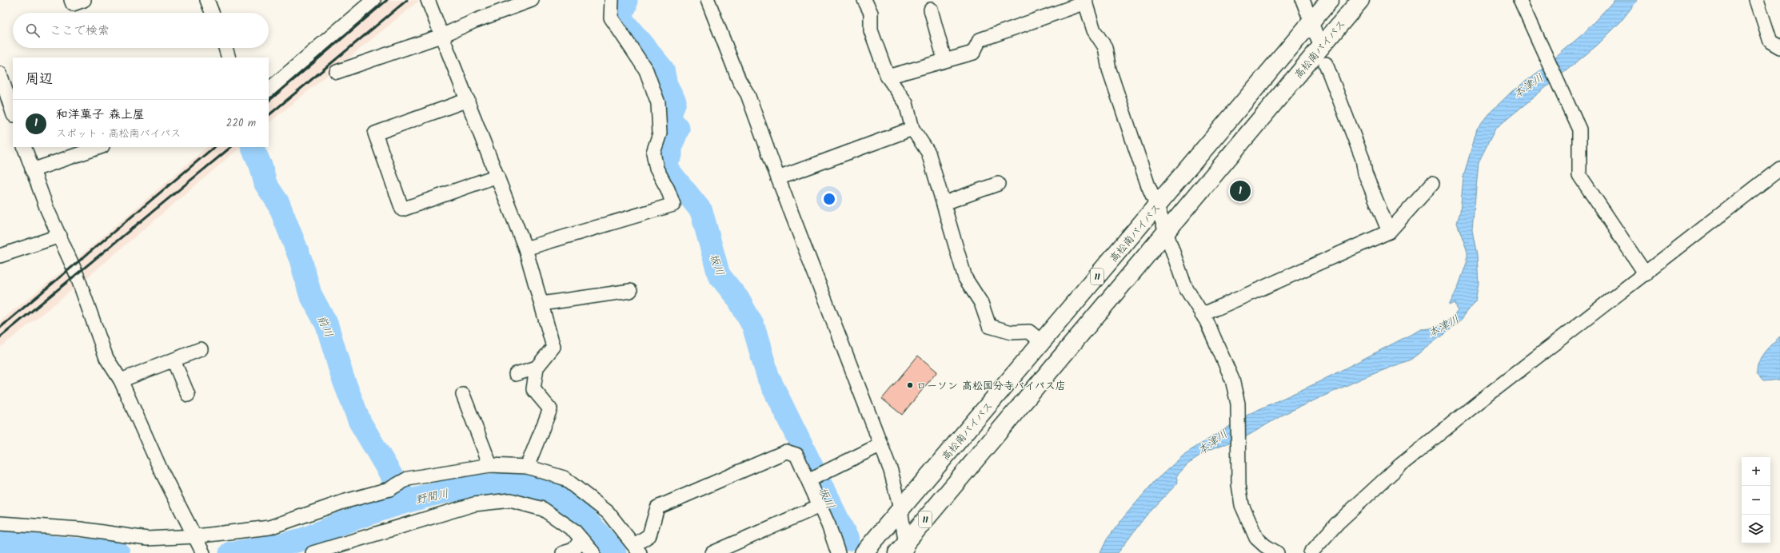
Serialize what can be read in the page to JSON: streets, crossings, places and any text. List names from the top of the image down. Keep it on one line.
{"streets":{"highway":["高松南バイパス","11"]},"water":["本津川","坂川","前川","野間川"],"places":["ローソン 高松国分寺バイパス店"],"page":{"search":"ここで検索","heading":"周辺","list":[{"mark":"1","name":"和洋菓子 森上屋","note":"スポット · 高松南バイパス","value":"220 m"}],"pins":"1","map_buttons":["+","−"]}}
